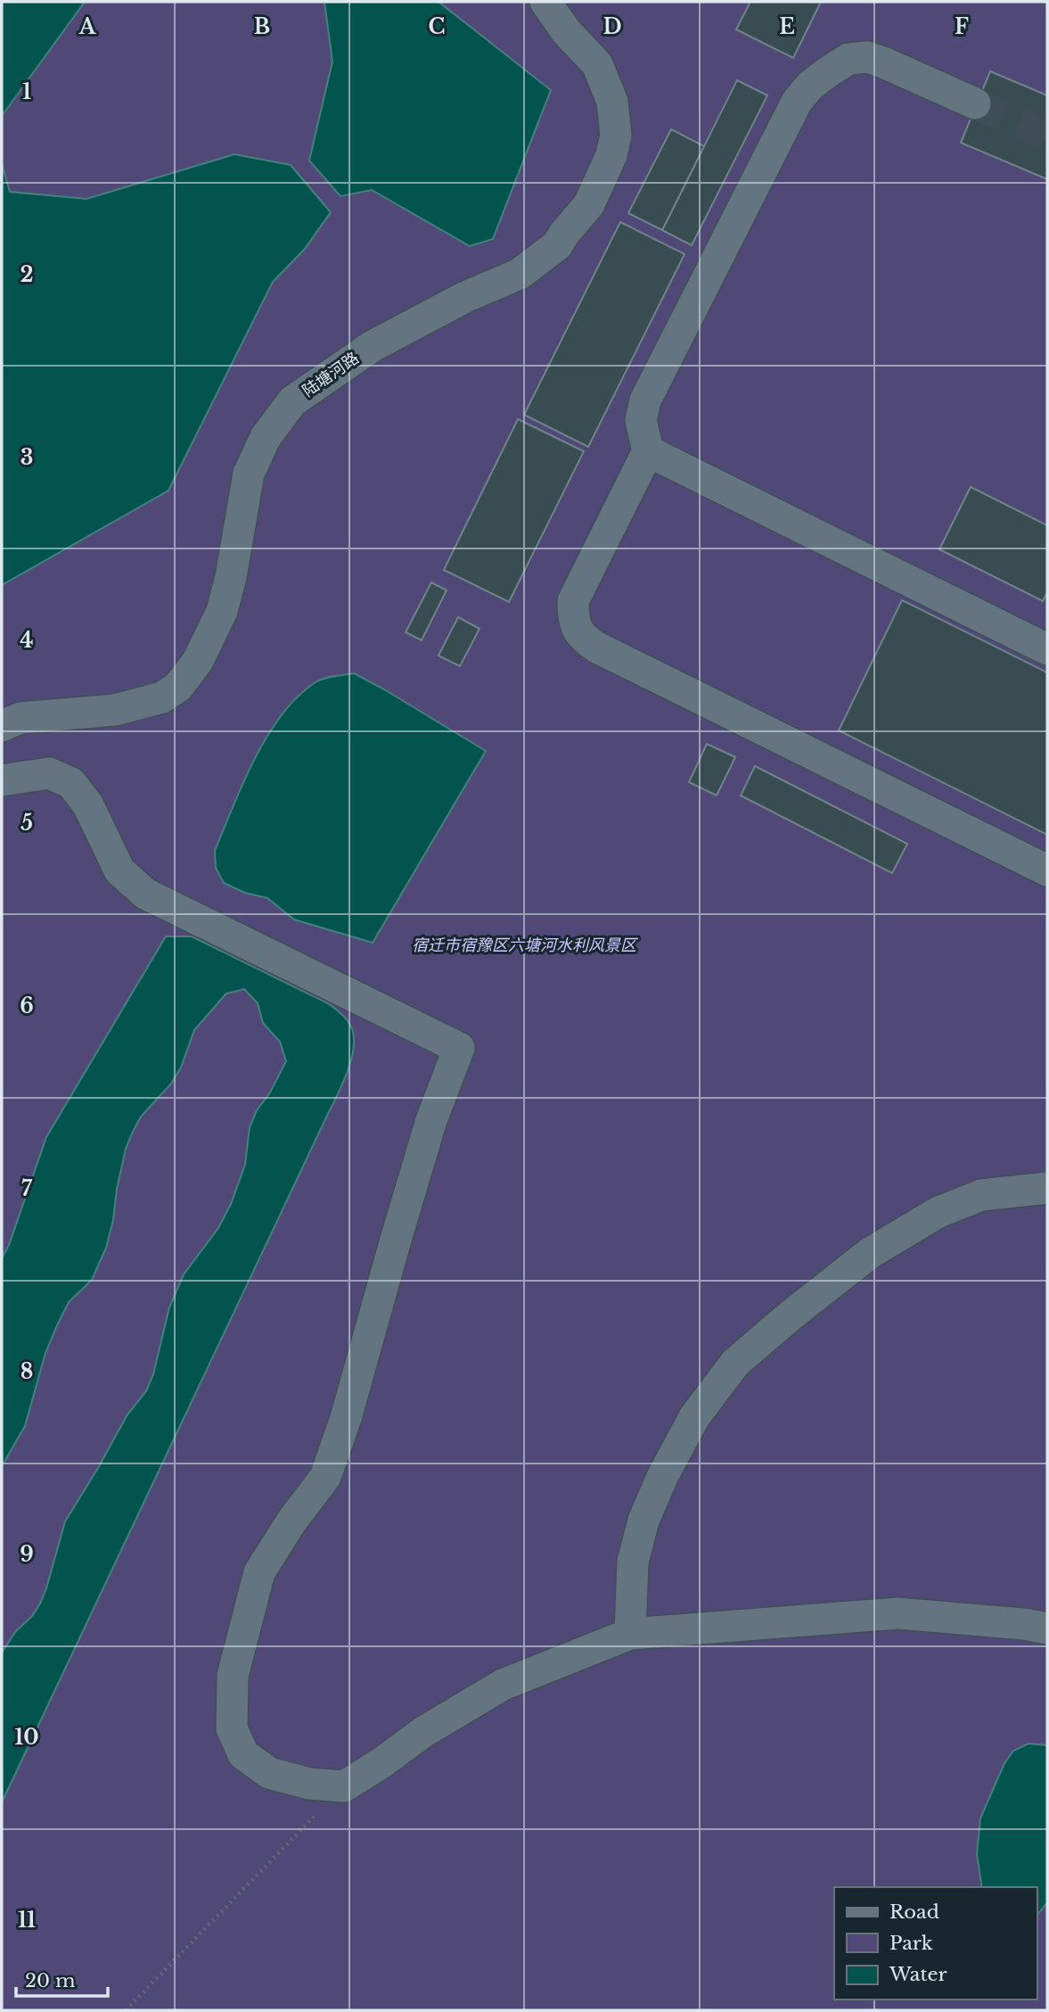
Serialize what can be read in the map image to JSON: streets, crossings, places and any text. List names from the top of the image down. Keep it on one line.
{"streets":{"street":["陆塘河路"]},"parks":["宿迁市宿豫区六塘河水利风景区"],"legend":["Road","Park","Water"],"scale_bar":"20 m","grid":{"columns":["A","B","C","D","E","F"],"rows":["1","2","3","4","5","6","7","8","9","10","11"]}}
